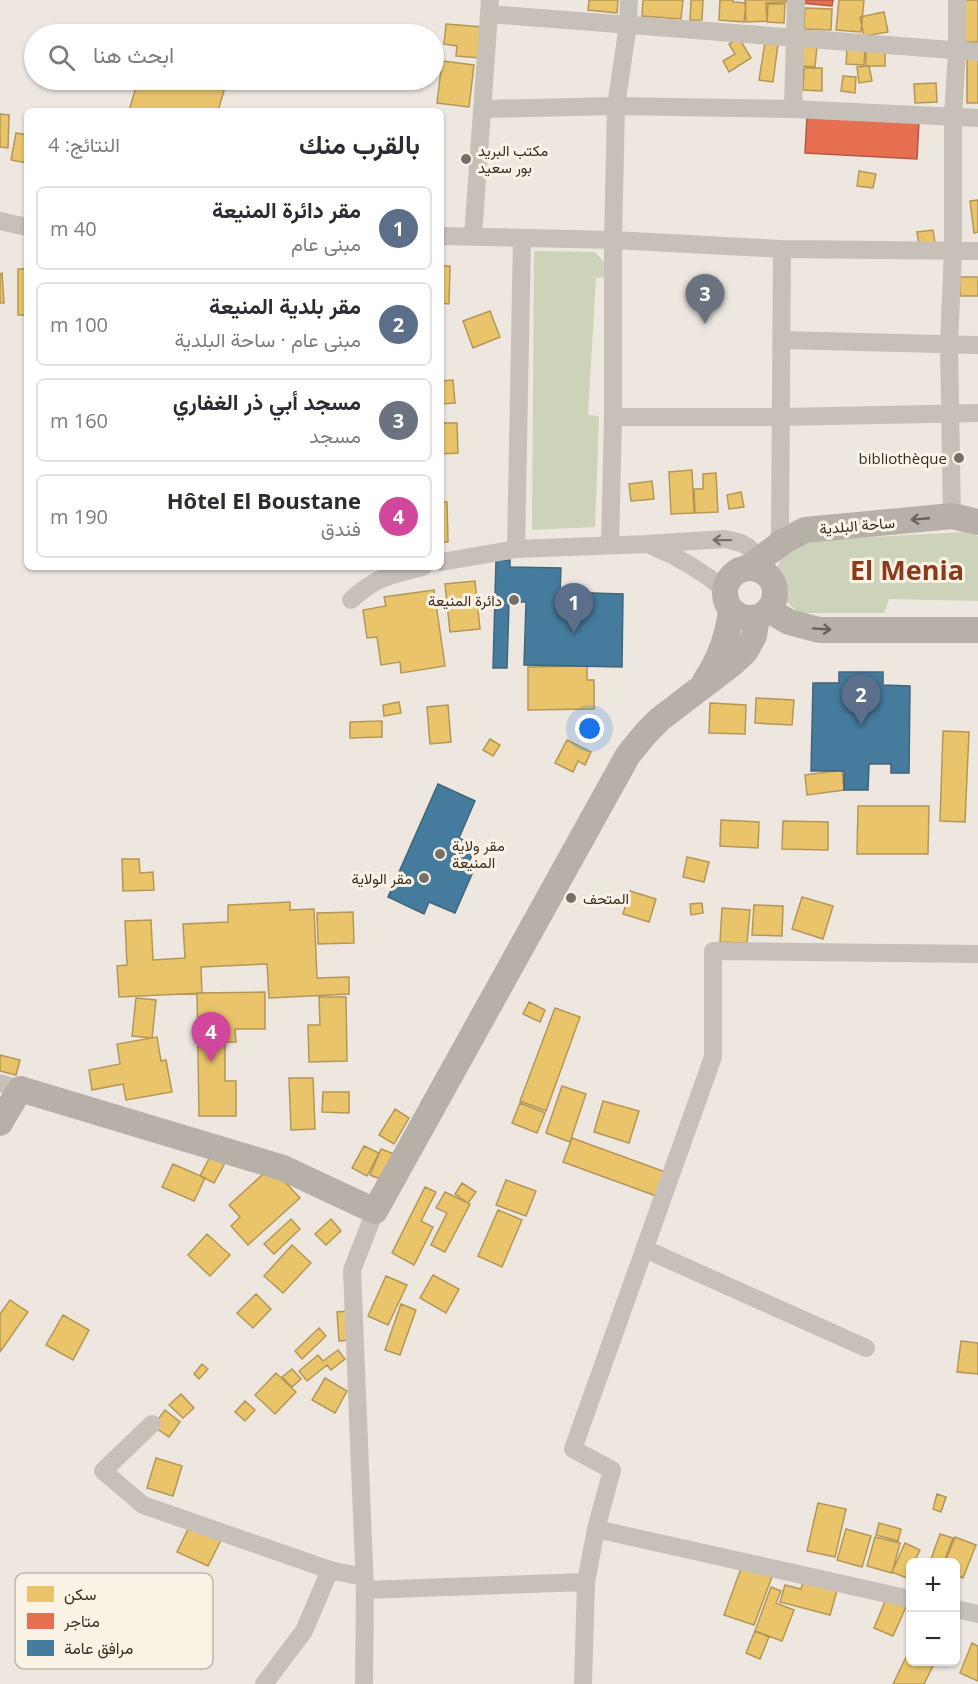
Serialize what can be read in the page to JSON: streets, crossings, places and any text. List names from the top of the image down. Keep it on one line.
{"streets":{"street":["ساحة البلدية"]},"districts":["El Menia"],"places":["مكتب البريد بور سعيد","bibliothèque","دائرة المنيعة","مقر ولاية المنيعة","مقر الولاية","المتحف"],"legend":["سكن","متاجر","مرافق عامة"],"page":{"search":"ابحث هنا","heading":["بالقرب منك","النتائج: 4"],"list":[{"mark":"1","name":"مقر دائرة المنيعة","note":"مبنى عام","value":"40 m"},{"mark":"2","name":"مقر بلدية المنيعة","note":"مبنى عام · ساحة البلدية","value":"100 m"},{"mark":"3","name":"مسجد أبي ذر الغفاري","note":"مسجد","value":"160 m"},{"mark":"4","name":"Hôtel El Boustane","note":"فندق","value":"190 m"}],"pins":["3","1","2","4"],"map_buttons":["+","−"]}}
